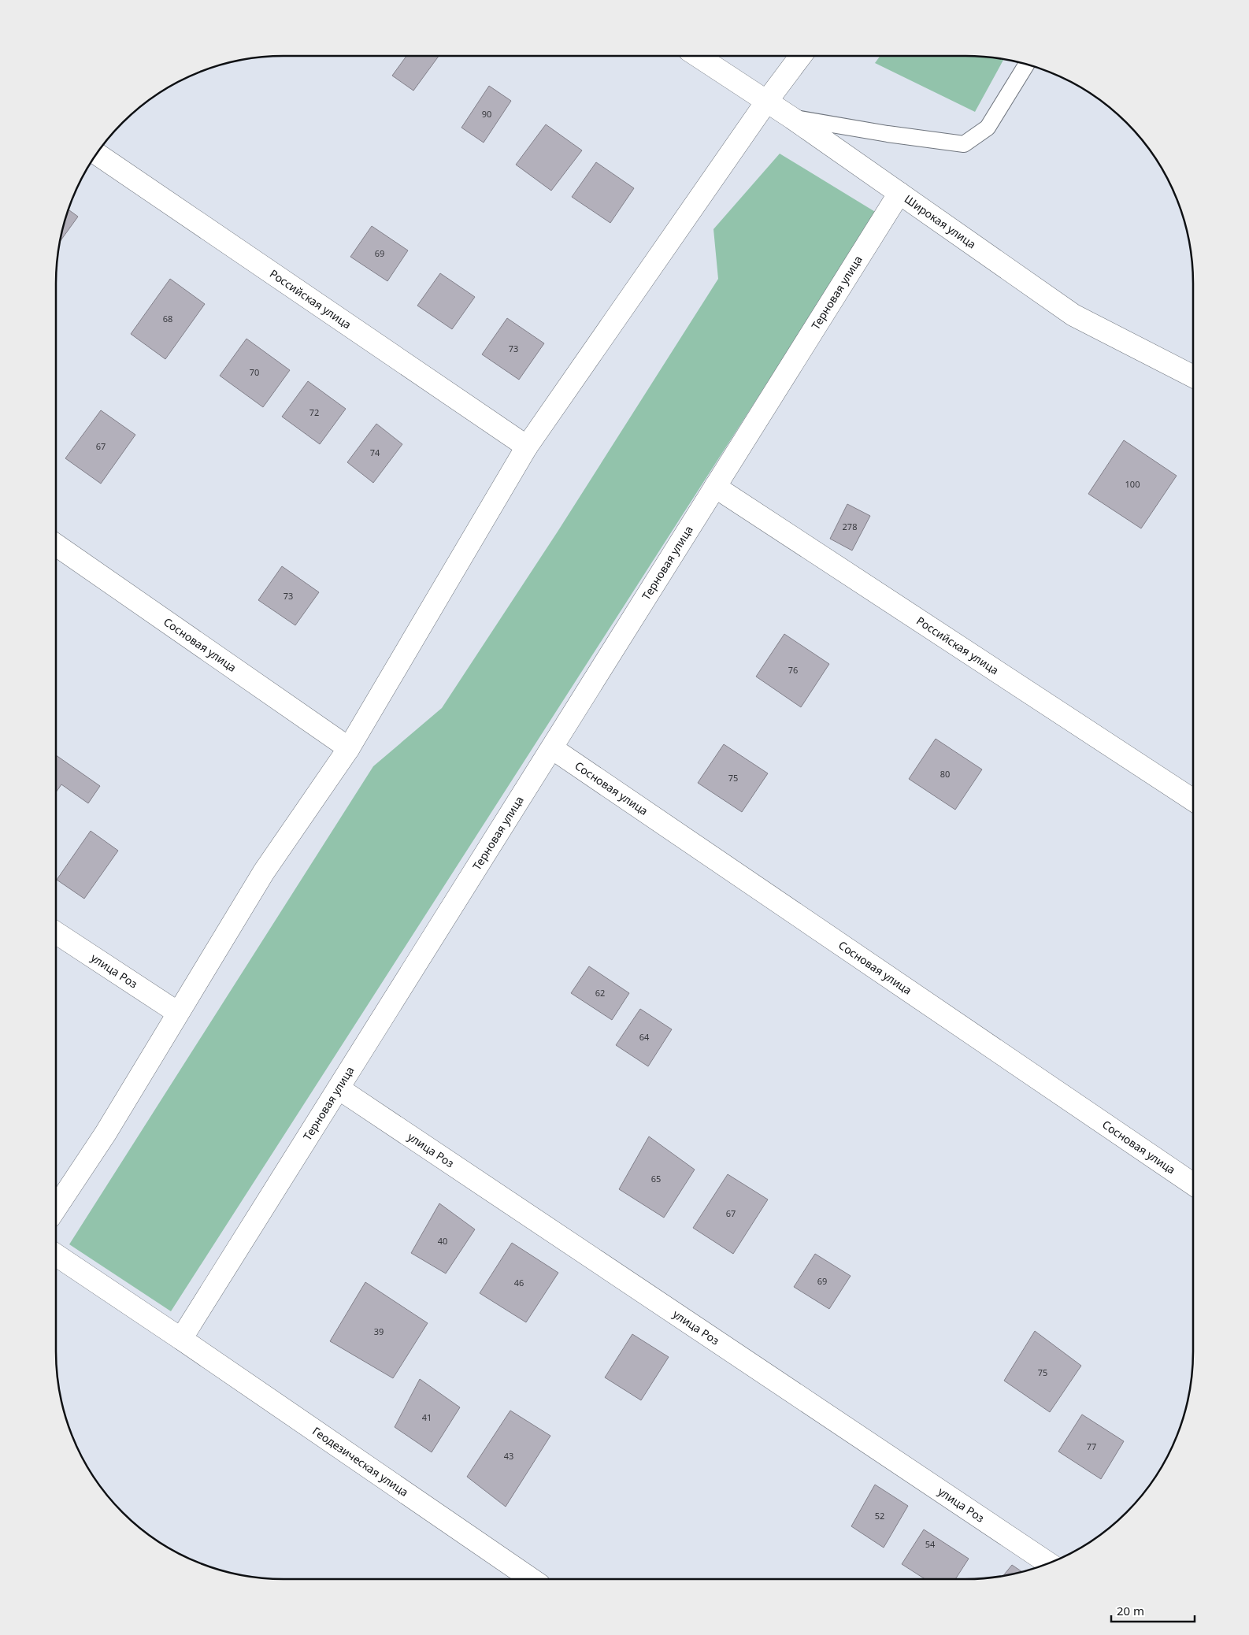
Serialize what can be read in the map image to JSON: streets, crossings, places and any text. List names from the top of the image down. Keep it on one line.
{"streets":{"street":["Широкая улица","Терновая улица","Российская улица","Сосновая улица","улица Роз","Геодезическая улица"]},"crossings":[["Широкая улица","Терновая улица"],["Терновая улица","Российская улица"],["Терновая улица","Сосновая улица"],["Терновая улица","улица Роз"],["Терновая улица","Геодезическая улица"]],"house_numbers":["90","69","68","73","70","72","67","74","100","278","73","76","80","75","62","64","65","67","40","69","46","39","75","41","77","43","52","54"],"scale_bar":"20 m"}
